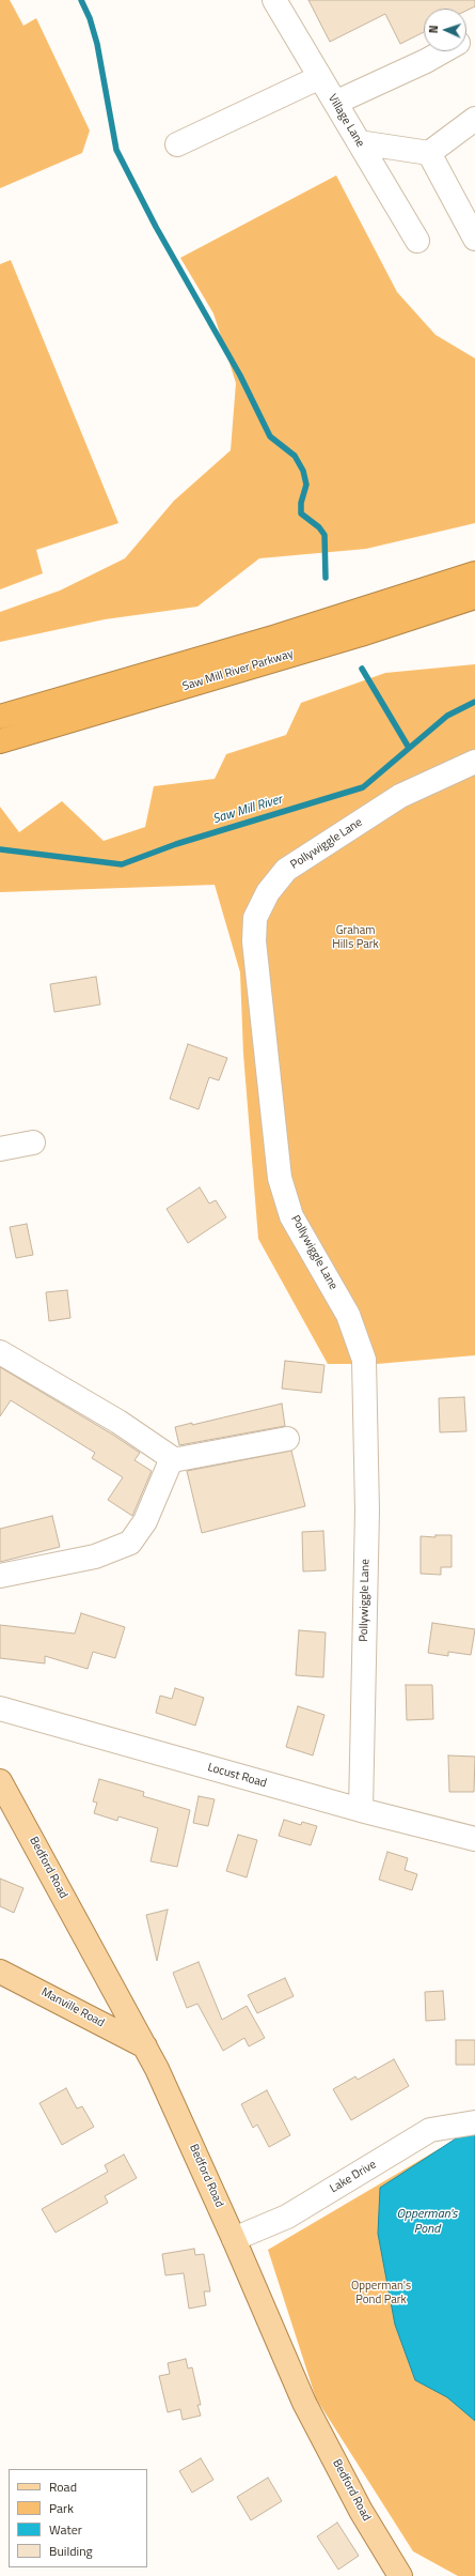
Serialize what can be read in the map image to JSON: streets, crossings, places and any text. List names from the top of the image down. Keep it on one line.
{"streets":{"highway":["Saw Mill River Parkway"],"main road":["Bedford Road","Manville Road"],"street":["Village Lane","Pollywiggle Lane","Locust Road","Lake Drive"]},"crossings":[["Pollywiggle Lane","Locust Road"],["Bedford Road","Manville Road"],["Bedford Road","Lake Drive"]],"water":["Saw Mill River","Opperman's Pond"],"parks":["Graham Hills Park","Opperman's Pond Park"],"legend":["Road","Park","Water","Building"],"north":"left"}
